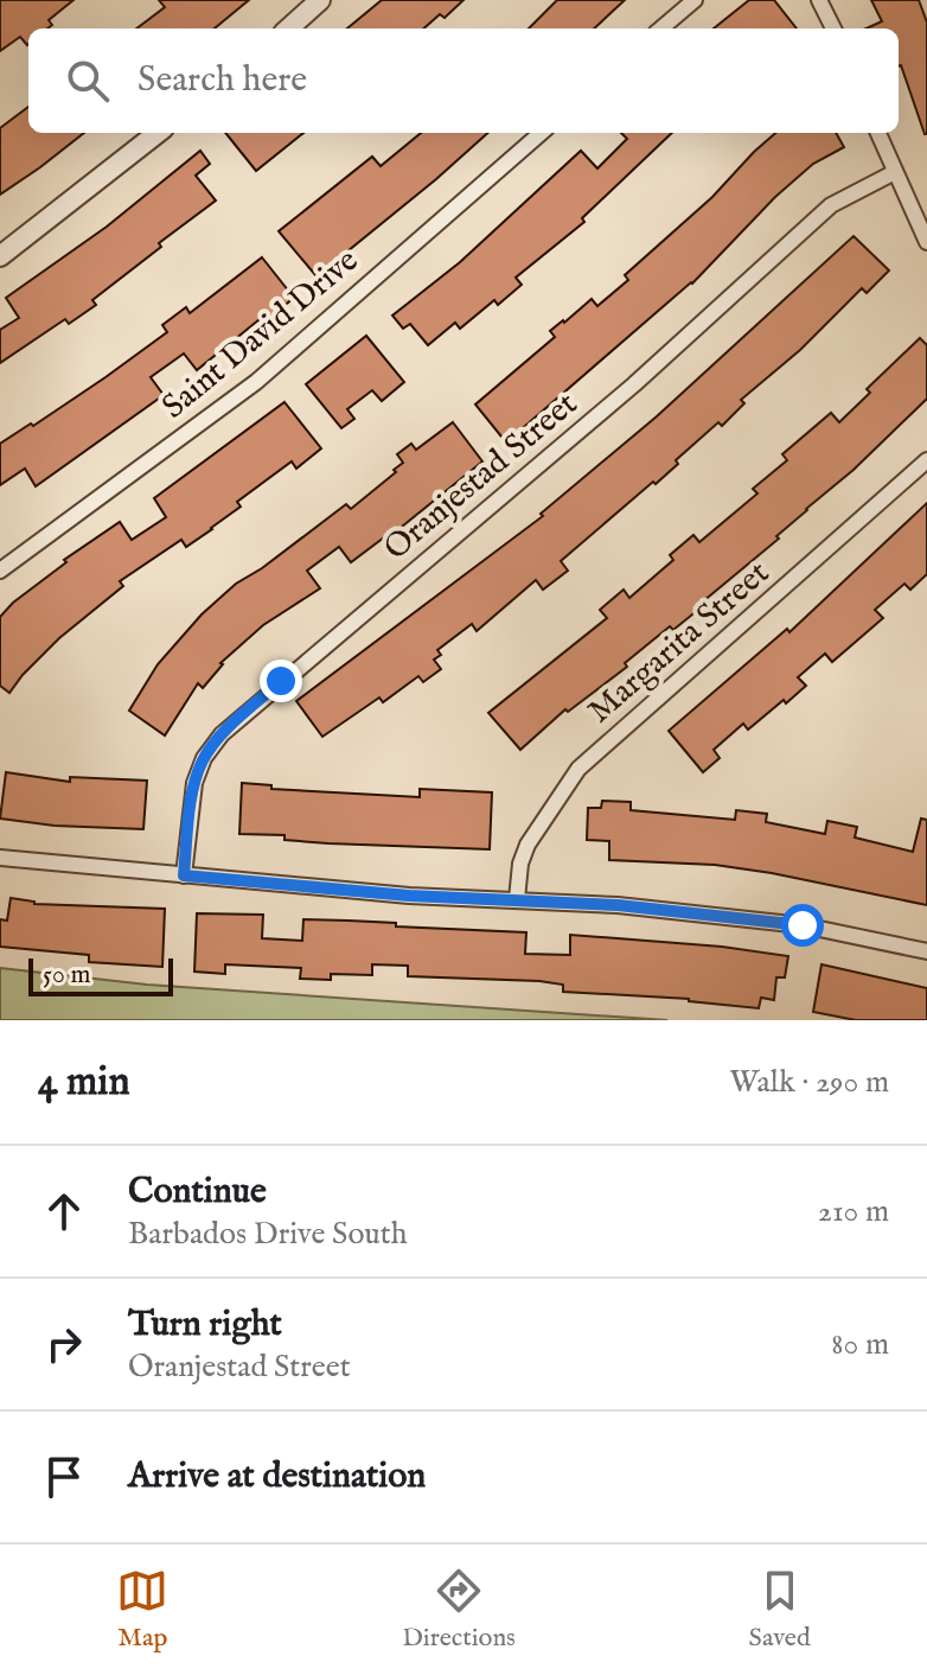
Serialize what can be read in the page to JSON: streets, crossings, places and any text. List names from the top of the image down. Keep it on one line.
{"streets":{"street":["Saint David Drive","Oranjestad Street","Margarita Street"]},"scale_bar":"50 m","page":{"search":"Search here","scale":"50 m","heading":["4 min","Walk · 290 m"],"list":[["Continue","Barbados Drive South","210 m"],["Turn right","Oranjestad Street","80 m"],"Arrive at destination"],"nav":["Map","Directions","Saved"]}}
